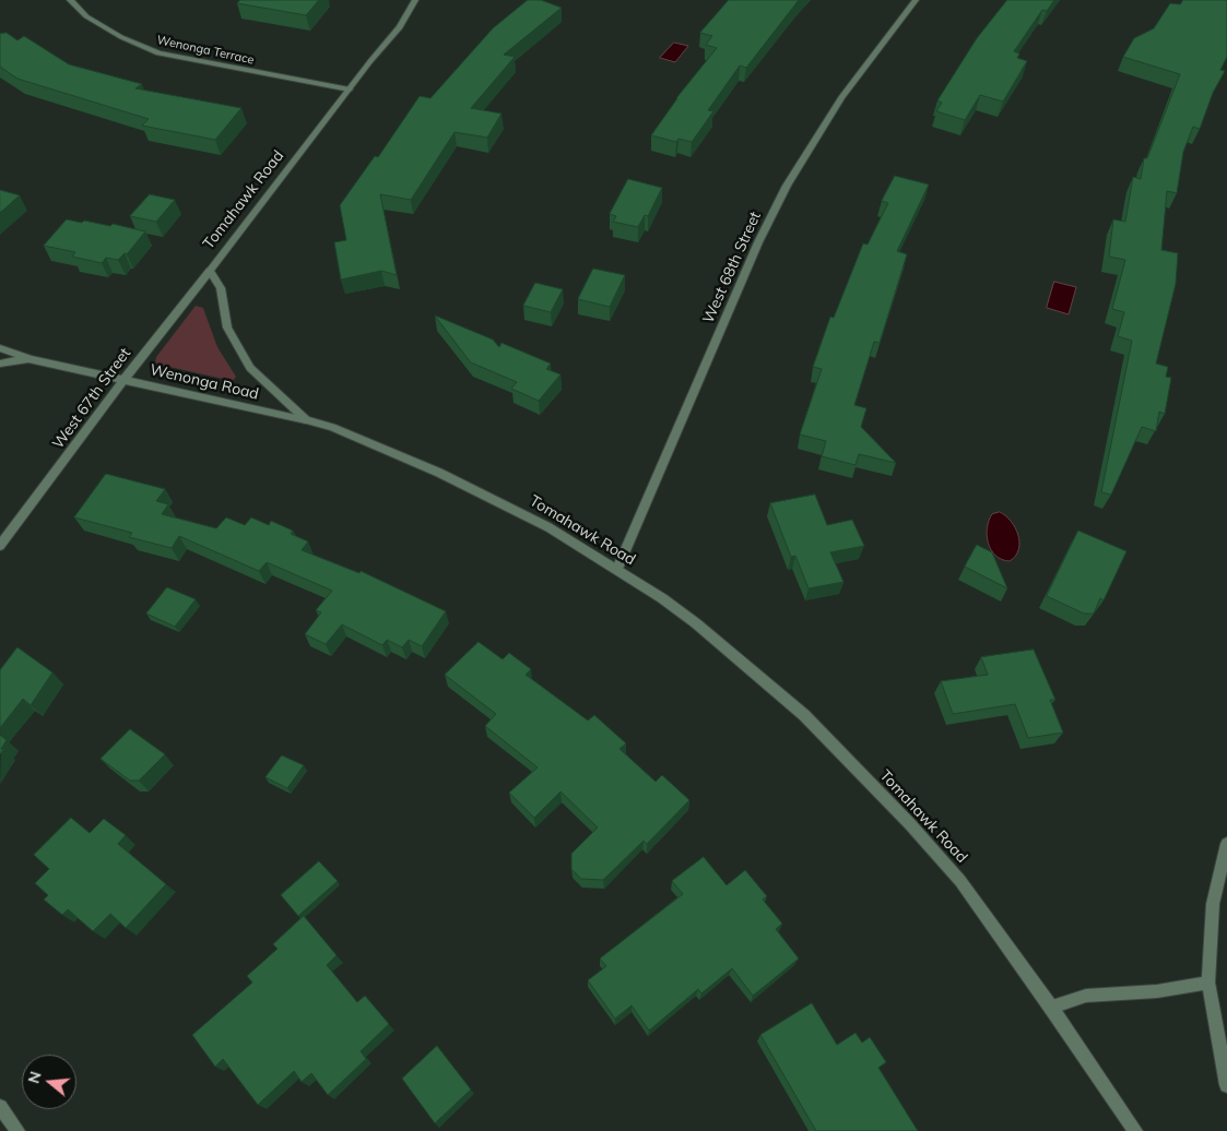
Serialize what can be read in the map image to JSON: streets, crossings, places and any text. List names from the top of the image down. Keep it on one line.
{"streets":{"street":["Wenonga Terrace","Tomahawk Road","West 68th Street","Wenonga Road","West 67th Street"]},"crossings":[["Wenonga Terrace","Tomahawk Road"],["Tomahawk Road","West 68th Street"],["Tomahawk Road","Wenonga Road"],["Tomahawk Road","West 67th Street"],["Wenonga Road","West 67th Street"]],"north":"left"}
